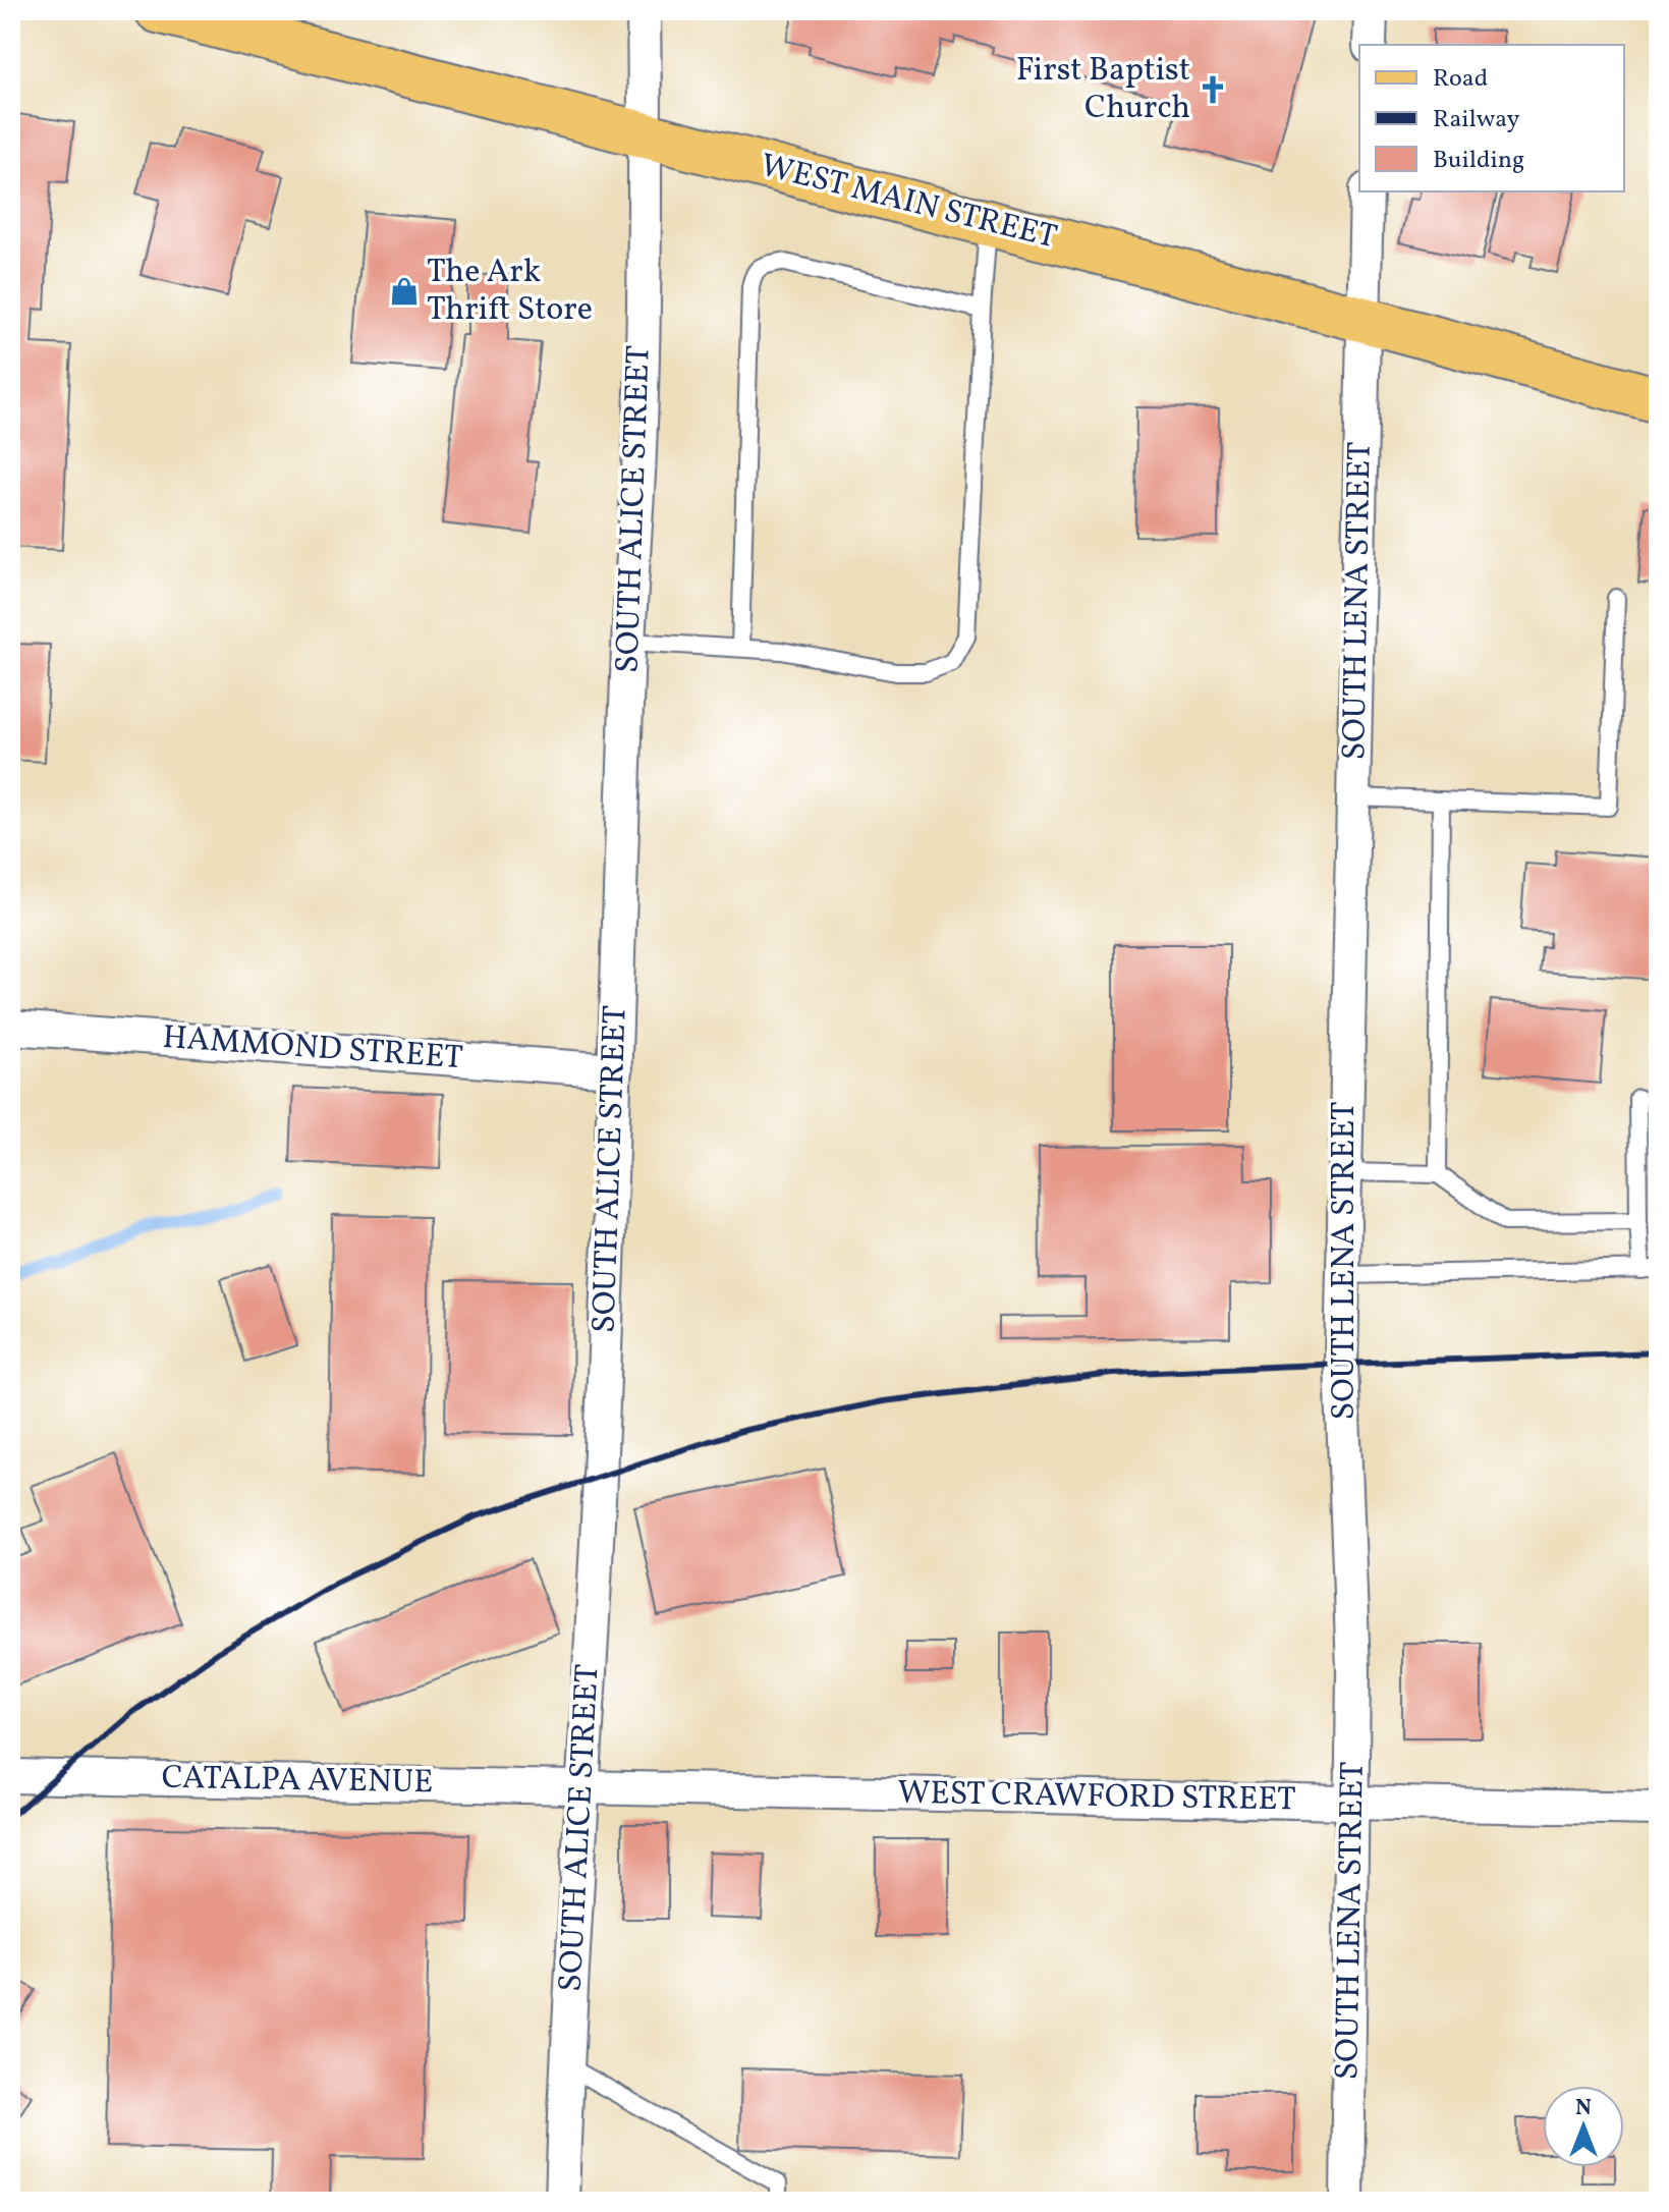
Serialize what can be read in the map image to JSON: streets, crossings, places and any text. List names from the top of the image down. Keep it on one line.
{"streets":{"main road":["WEST MAIN STREET"],"street":["SOUTH ALICE STREET","SOUTH LENA STREET","HAMMOND STREET","CATALPA AVENUE","WEST CRAWFORD STREET"]},"crossings":[["WEST MAIN STREET","SOUTH ALICE STREET"],["WEST MAIN STREET","SOUTH LENA STREET"],["SOUTH ALICE STREET","HAMMOND STREET"],["SOUTH ALICE STREET","CATALPA AVENUE"],["SOUTH ALICE STREET","WEST CRAWFORD STREET"],["SOUTH LENA STREET","WEST CRAWFORD STREET"],["CATALPA AVENUE","WEST CRAWFORD STREET"]],"places":{"church":["First Baptist Church"],"shop":["The Ark Thrift Store"]},"legend":["Road","Railway","Building"],"north":"top"}
